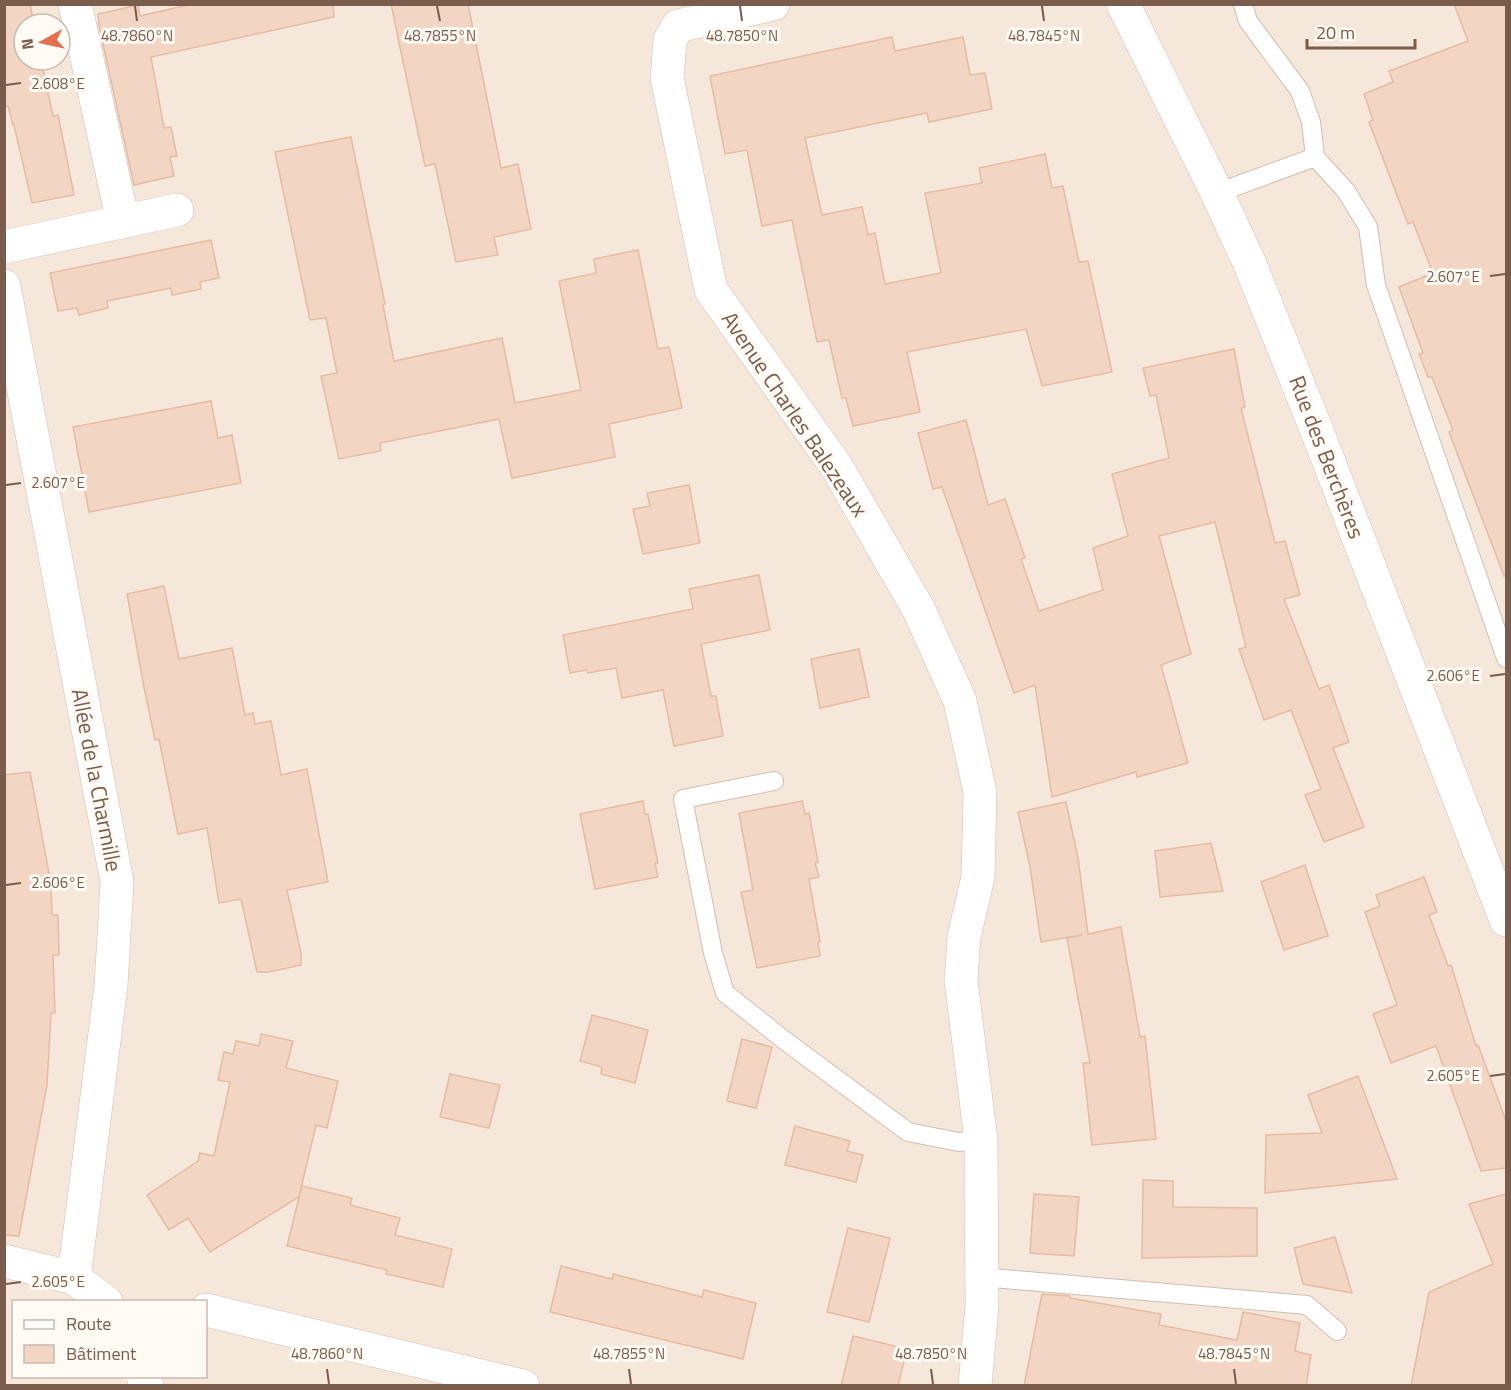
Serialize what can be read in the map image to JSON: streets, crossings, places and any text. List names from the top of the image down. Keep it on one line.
{"streets":{"street":["Avenue Charles Balezeaux","Rue des Berchères","Allée de la Charmille"]},"legend":["Route","Bâtiment"],"scale_bar":"20 m","north":"left","coordinates":["48.7860°N","48.7855°N","48.7850°N","48.7845°N","2.608°E","2.607°E","2.606°E","2.605°E"]}
